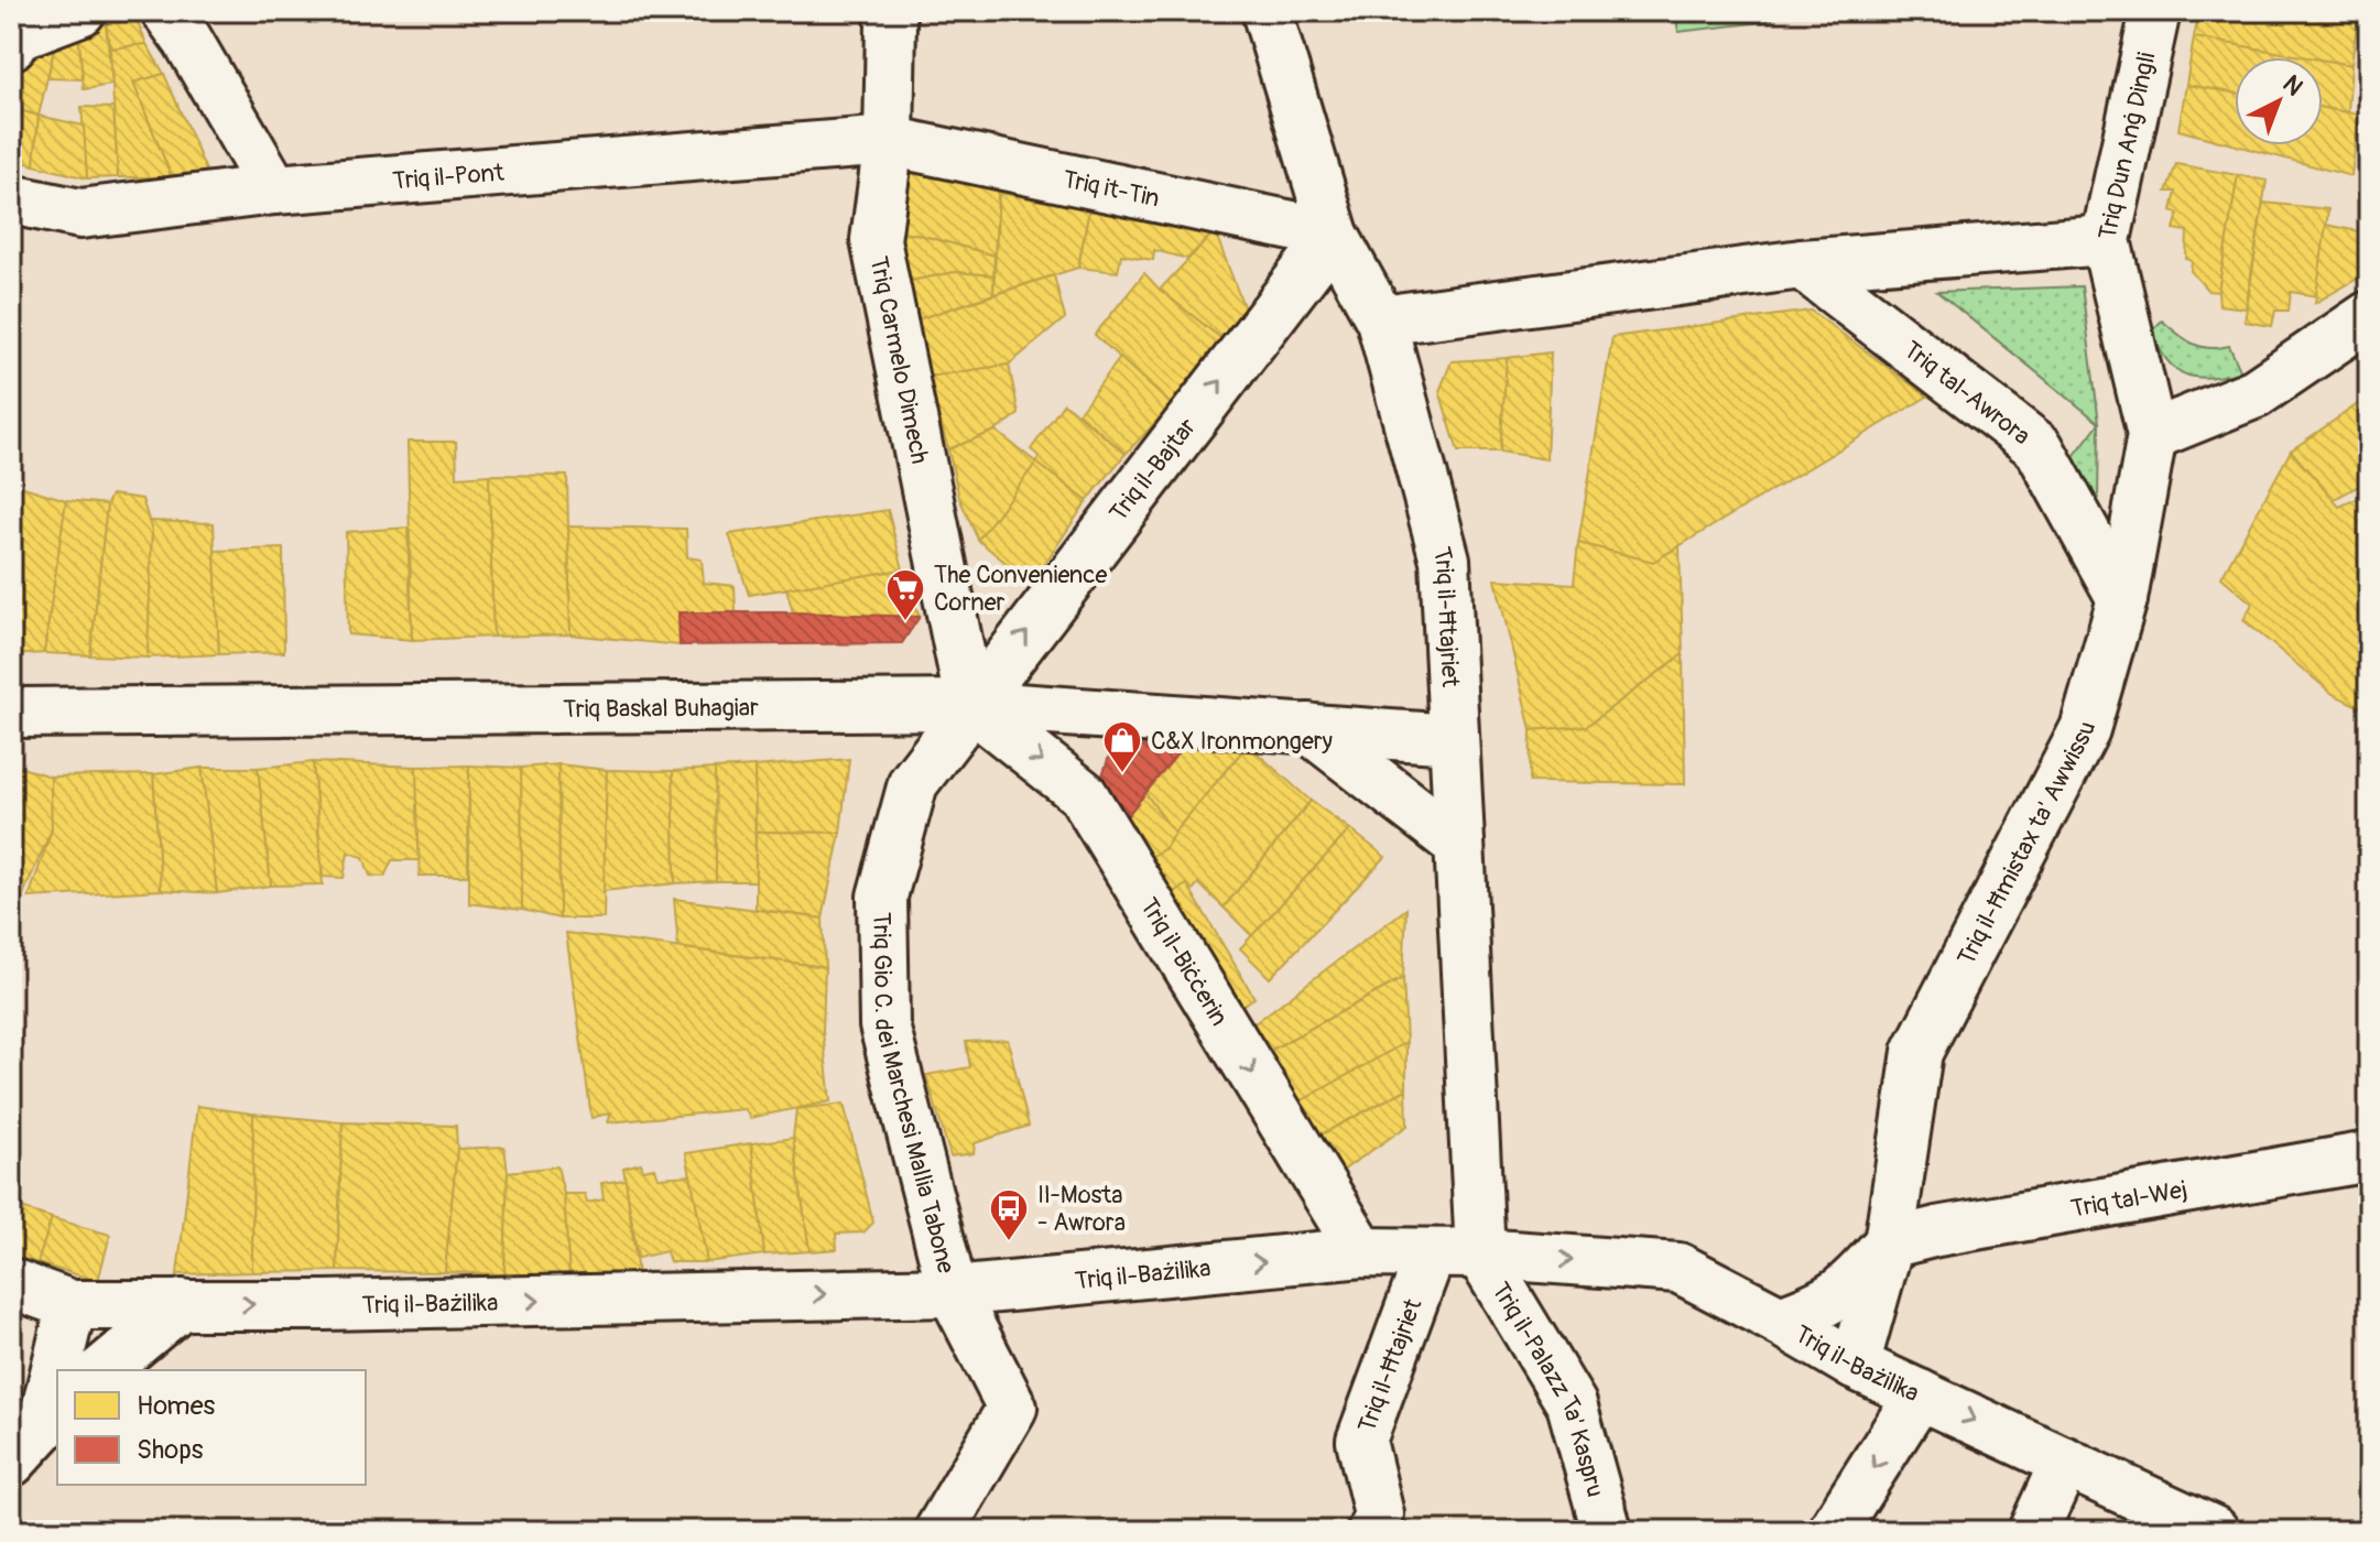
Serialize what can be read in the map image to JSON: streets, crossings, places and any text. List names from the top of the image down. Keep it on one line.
{"streets":{"street":["Triq Dun Anġ Dingli","Triq il-Pont","Triq it-Tin","Triq Carmelo Dimech","Triq tal-Awrora","Triq il-Bajtar","Triq il-Ħtajriet","Triq Baskal Buhagiar","Triq il-Ħmistax ta' Awwissu","Triq il-Biċċerin","Triq Gio C. dei Marchesi Mallia Tabone","Triq tal-Wej","Triq il-Bażilika","Triq il-Palazz Ta' Kaspru"]},"crossings":[["Triq Dun Anġ Dingli","Triq il-Ħmistax ta' Awwissu"],["Triq il-Pont","Triq it-Tin"],["Triq il-Pont","Triq Carmelo Dimech"],["Triq it-Tin","Triq Carmelo Dimech"],["Triq it-Tin","Triq il-Bajtar"],["Triq it-Tin","Triq il-Ħtajriet"],["Triq Carmelo Dimech","Triq il-Bajtar"],["Triq Carmelo Dimech","Triq Baskal Buhagiar"],["Triq Carmelo Dimech","Triq il-Biċċerin"],["Triq Carmelo Dimech","Triq Gio C. dei Marchesi Mallia Tabone"],["Triq tal-Awrora","Triq il-Ħmistax ta' Awwissu"],["Triq il-Bajtar","Triq il-Ħtajriet"],["Triq il-Bajtar","Triq Baskal Buhagiar"],["Triq il-Bajtar","Triq il-Biċċerin"],["Triq il-Bajtar","Triq Gio C. dei Marchesi Mallia Tabone"],["Triq il-Ħtajriet","Triq Baskal Buhagiar"],["Triq il-Ħtajriet","Triq il-Bażilika"],["Triq il-Ħtajriet","Triq il-Palazz Ta' Kaspru"],["Triq Baskal Buhagiar","Triq il-Biċċerin"],["Triq Baskal Buhagiar","Triq Gio C. dei Marchesi Mallia Tabone"],["Triq il-Ħmistax ta' Awwissu","Triq tal-Wej"],["Triq il-Ħmistax ta' Awwissu","Triq il-Bażilika"],["Triq il-Biċċerin","Triq Gio C. dei Marchesi Mallia Tabone"],["Triq il-Biċċerin","Triq il-Bażilika"],["Triq Gio C. dei Marchesi Mallia Tabone","Triq il-Bażilika"],["Triq il-Bażilika","Triq il-Palazz Ta' Kaspru"]],"one_way":["Triq il-Bajtar","Triq il-Biċċerin","Triq il-Bażilika"],"places":{"supermarket":["The Convenience Corner"],"shop":["C&X Ironmongery"],"bus stop":["Il-Mosta - Awrora"]},"legend":["Homes","Shops"],"north":"top right"}
